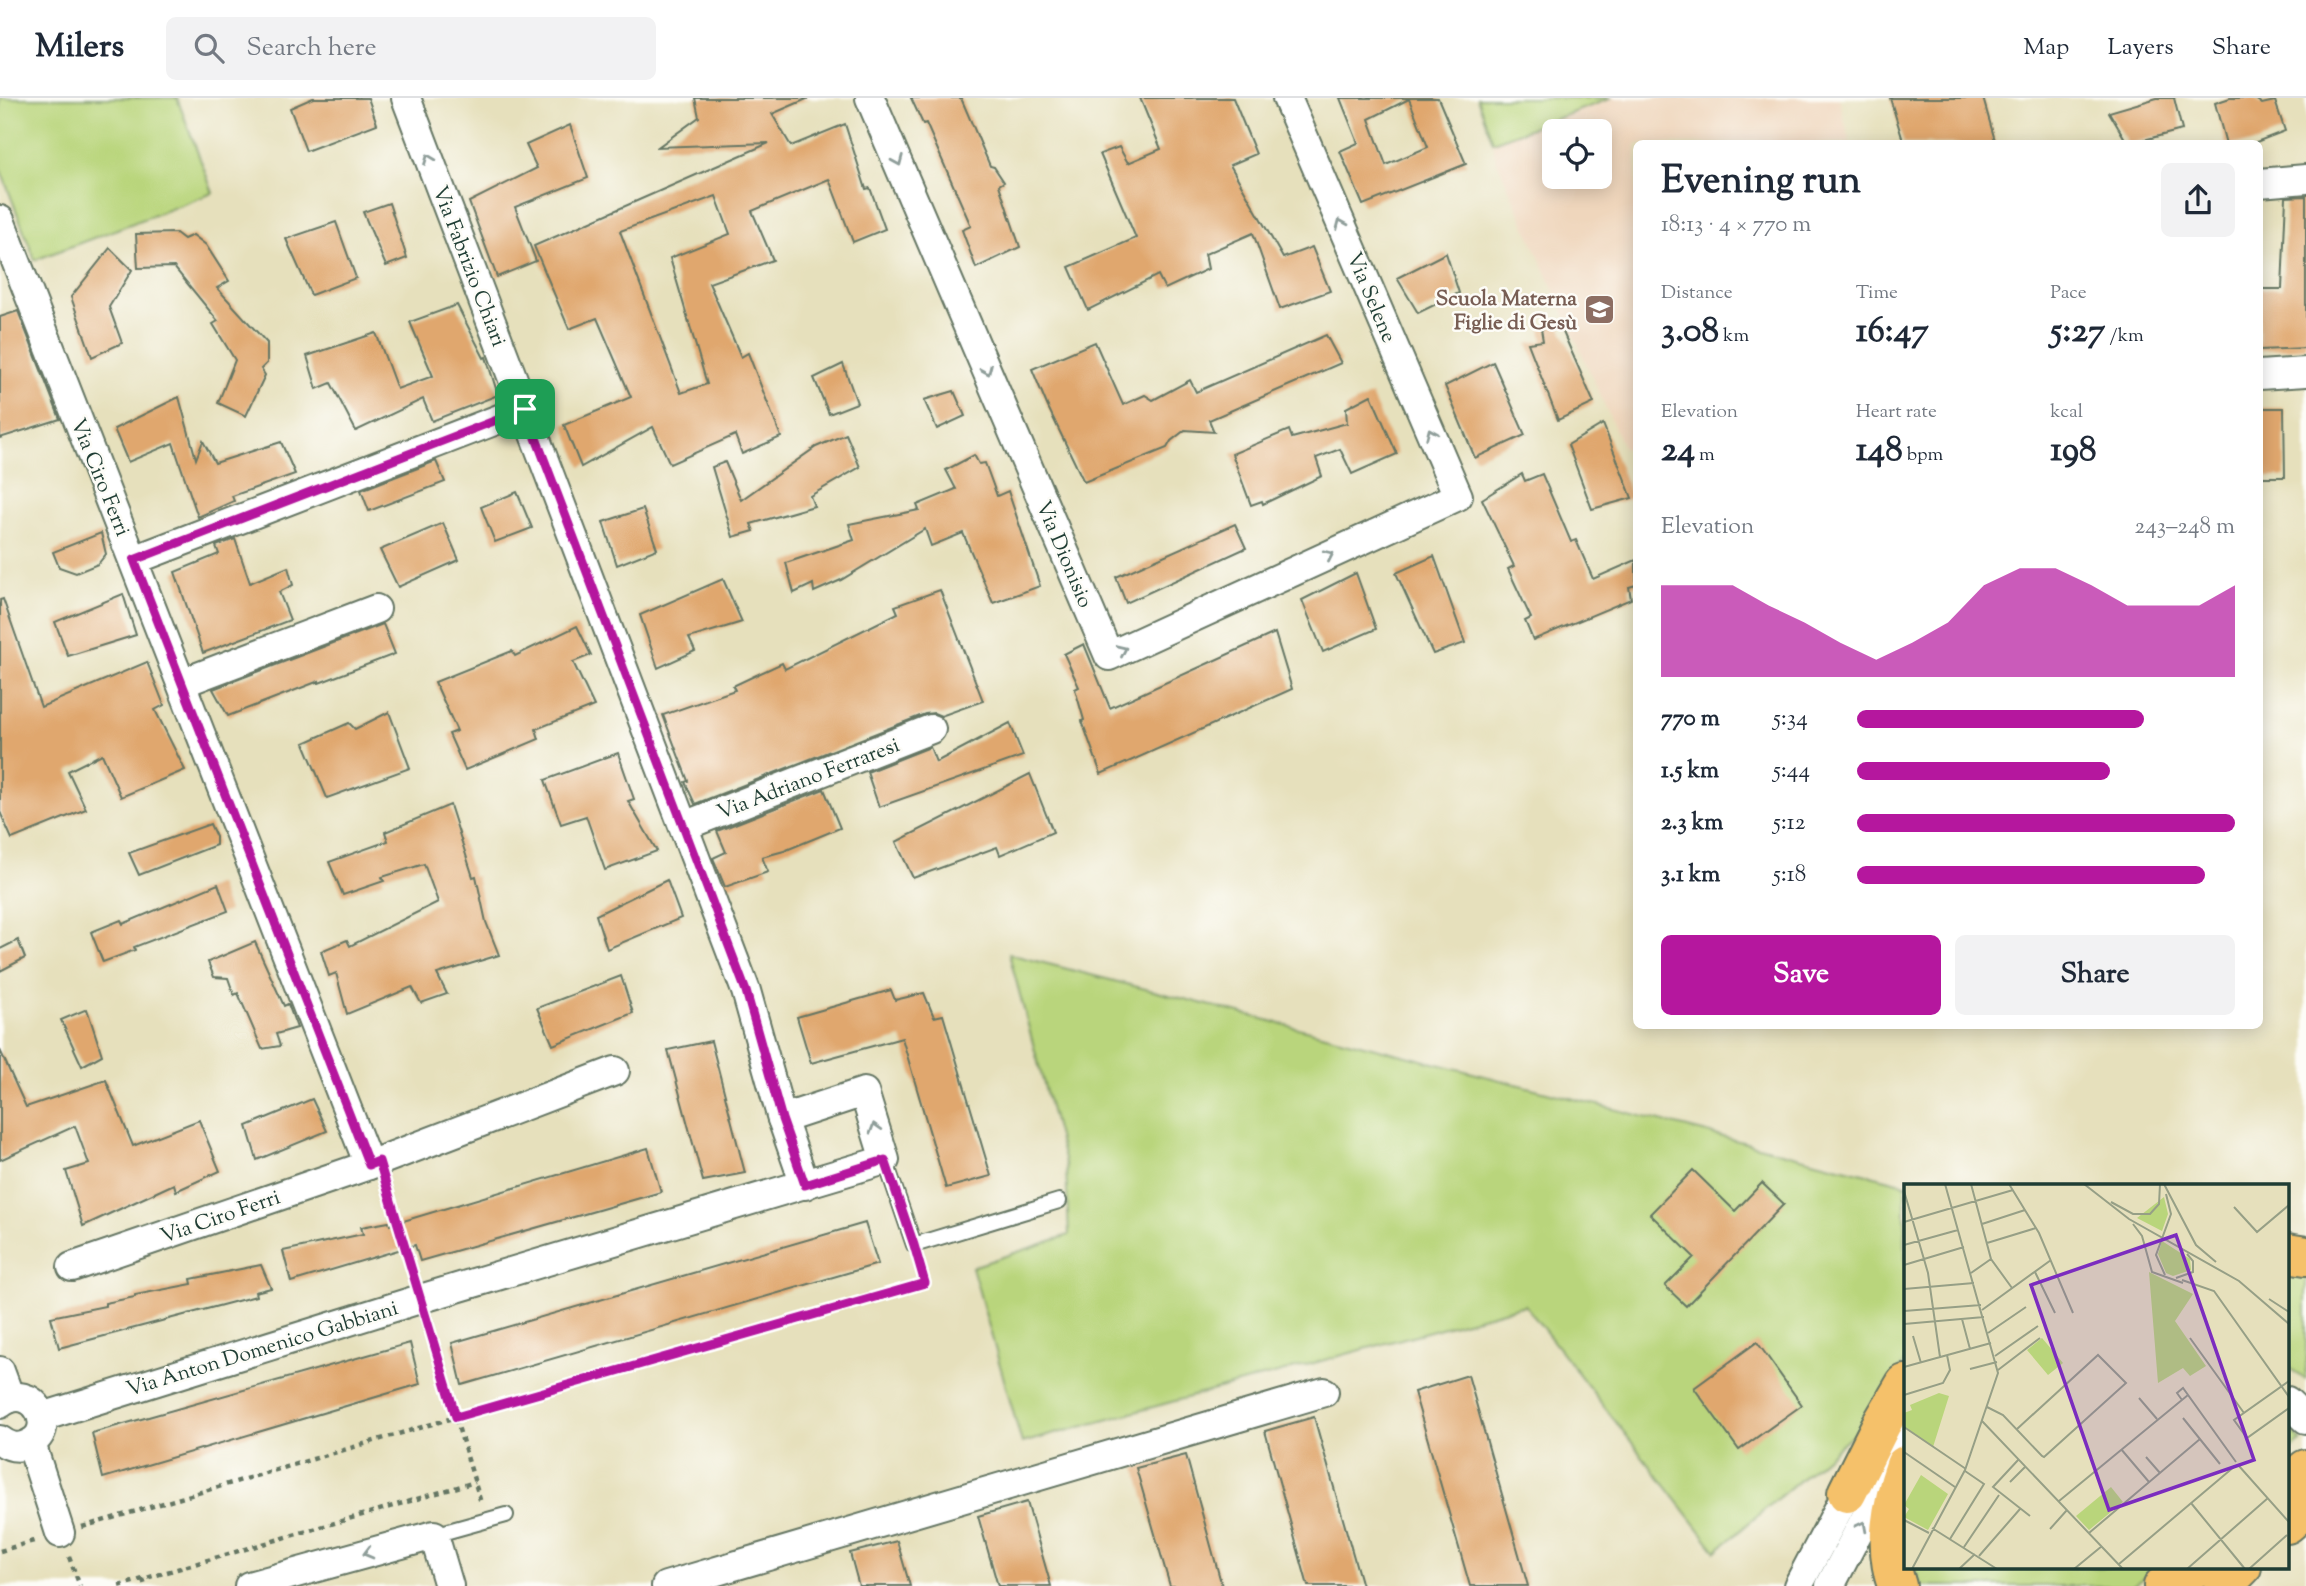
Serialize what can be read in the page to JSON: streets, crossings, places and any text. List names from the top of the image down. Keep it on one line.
{"streets":{"street":["Via Fabrizio Chiari","Via Selene","Via Ciro Ferri","Via Dionisio","Via Adriano Ferraresi","Via Anton Domenico Gabbiani"]},"crossings":[["Via Fabrizio Chiari","Via Adriano Ferraresi"],["Via Fabrizio Chiari","Via Anton Domenico Gabbiani"],["Via Selene","Via Dionisio"]],"one_way":["Via Selene"],"places":{"school or university":["Scuola Materna Figlie di Gesù"]},"page":{"header":"Milers","search":"Search here","nav":["Map","Layers","Share"],"heading":["Evening run","18:13 · 4 × 770 m"],"stats":[["Distance","3.08 km"],["Time","16:47"],["Pace","5:27 /km"],["Elevation","24 m"],["Heart rate","148 bpm"],["kcal","198"]],"chart":["Elevation","243–248 m"],"list":[{"name":"770 m","note":"5:34"},{"name":"1.5 km","note":"5:44"},{"name":"2.3 km","note":"5:12"},{"name":"3.1 km","note":"5:18"}],"buttons":["Save","Share"]}}
